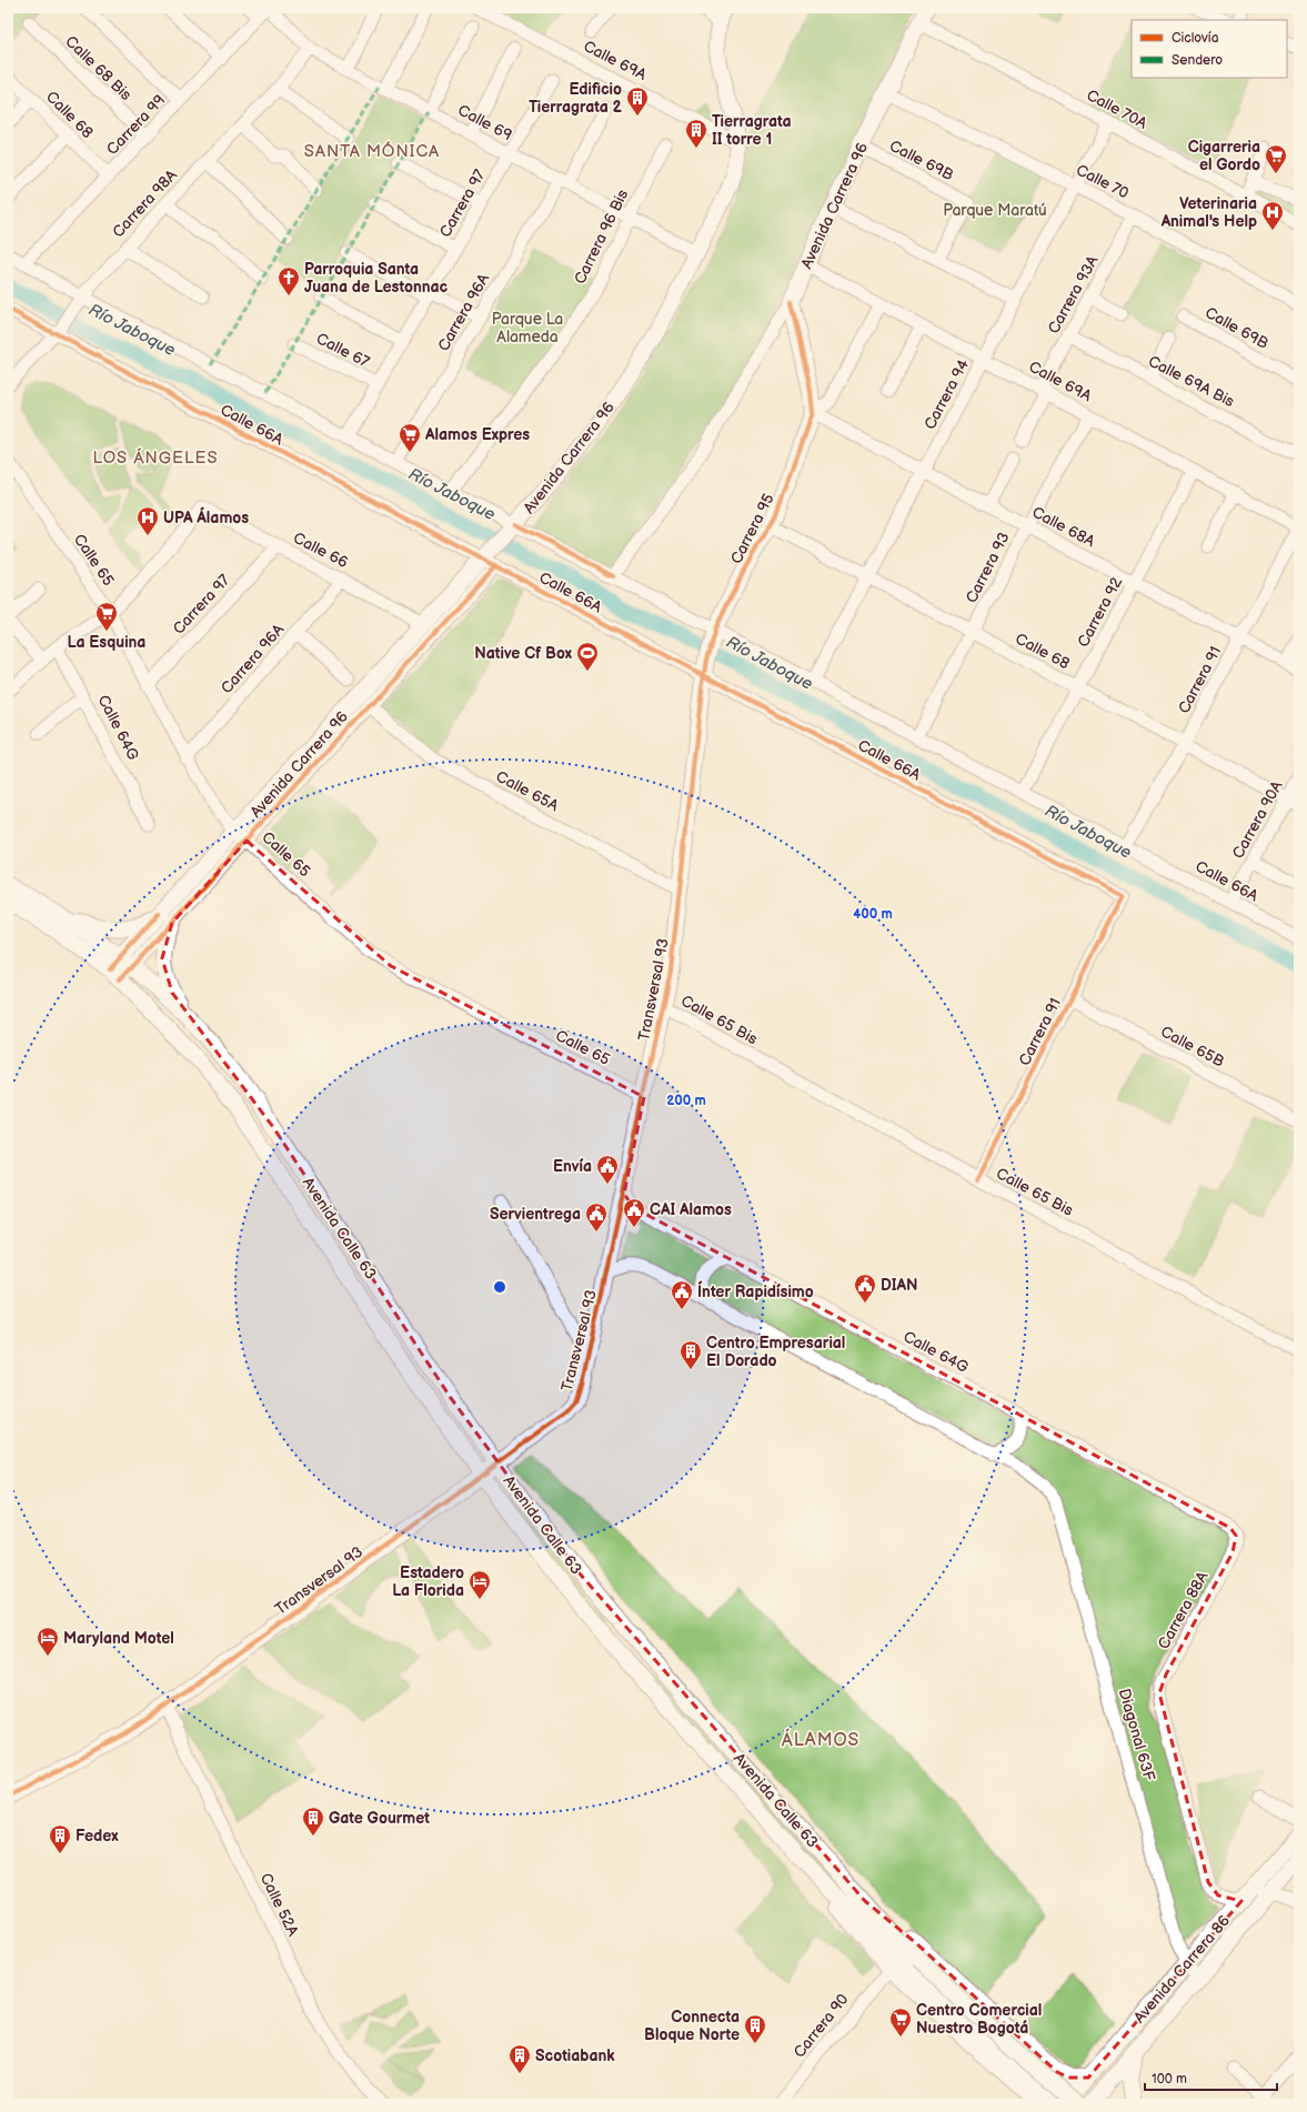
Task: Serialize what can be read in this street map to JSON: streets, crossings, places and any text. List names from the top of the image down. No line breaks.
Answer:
{"streets":{"main road":["Avenida Carrera 96","Carrera 95","Transversal 93","Avenida Calle 63","Avenida Carrera 86"],"street":["Calle 69A","Calle 68 Bis","Calle 70A","Calle 68","Calle 69","Carrera 99","Calle 69B","Calle 70","Carrera 98A","Carrera 97","Carrera 96 Bis","Carrera 93A","Carrera 96A","Calle 67","Calle 69A Bis","Carrera 94","Calle 66A","Calle 68A","Calle 66","Calle 65","Carrera 93","Carrera 92","Carrera 91","Calle 64G","Calle 65A","Carrera 90A","Calle 65 Bis","Calle 65B","Carrera 88A","Diagonal 63F","Calle 52A","Carrera 90"]},"crossings":[["Calle 69A","Avenida Carrera 96"],["Calle 69A","Carrera 93A"],["Calle 69A","Carrera 94"],["Calle 69A","Carrera 93"],["Calle 69A","Carrera 92"],["Calle 69A","Carrera 91"],["Calle 68 Bis","Carrera 99"],["Calle 70A","Avenida Carrera 96"],["Calle 70A","Carrera 94"],["Calle 68","Carrera 99"],["Calle 68","Carrera 94"],["Calle 68","Carrera 95"],["Calle 68","Carrera 93"],["Calle 68","Carrera 92"],["Calle 68","Carrera 91"],["Calle 68","Carrera 90A"],["Calle 69","Carrera 99"],["Calle 69","Carrera 98A"],["Calle 69","Carrera 97"],["Calle 69","Avenida Carrera 96"],["Calle 69","Carrera 96 Bis"],["Calle 69","Carrera 96A"],["Carrera 99","Calle 66A"],["Calle 69B","Avenida Carrera 96"],["Calle 70","Avenida Carrera 96"],["Calle 70","Carrera 93A"],["Calle 70","Carrera 94"],["Carrera 98A","Calle 66A"],["Carrera 97","Calle 67"],["Carrera 97","Calle 66A"],["Carrera 97","Calle 66"],["Carrera 97","Calle 65"],["Avenida Carrera 96","Calle 66A"],["Avenida Carrera 96","Calle 66"],["Avenida Carrera 96","Calle 65"],["Avenida Carrera 96","Calle 65A"],["Avenida Carrera 96","Avenida Calle 63"],["Carrera 96 Bis","Calle 66A"],["Carrera 93A","Calle 69A Bis"],["Carrera 96A","Calle 66A"],["Carrera 96A","Calle 66"],["Carrera 96A","Calle 65"],["Carrera 94","Calle 66A"],["Carrera 94","Calle 68A"],["Calle 66A","Carrera 95"],["Calle 66A","Carrera 93"],["Calle 66A","Carrera 92"],["Calle 66A","Carrera 91"],["Calle 66A","Carrera 90A"],["Calle 66A","Transversal 93"],["Calle 68A","Carrera 95"],["Calle 68A","Carrera 93"],["Calle 68A","Carrera 92"],["Calle 68A","Carrera 91"],["Carrera 95","Transversal 93"],["Calle 66","Calle 65"],["Calle 65","Transversal 93"],["Carrera 91","Calle 65 Bis"],["Carrera 91","Calle 65B"],["Calle 64G","Transversal 93"],["Calle 64G","Carrera 88A"],["Calle 65A","Transversal 93"],["Transversal 93","Calle 65 Bis"],["Transversal 93","Avenida Calle 63"],["Transversal 93","Calle 52A"],["Carrera 88A","Diagonal 63F"],["Diagonal 63F","Avenida Carrera 86"]],"districts":["SANTA MÓNICA","LOS ÁNGELES","ÁLAMOS"],"water":["Río Jaboque"],"parks":["Parque Maratú","Parque La Alameda"],"places":{"building":["Edificio Tierragrata 2","Tierragrata II torre 1","Centro Empresarial El Dorado","Gate Gourmet","Fedex","Connecta Bloque Norte","Scotiabank"],"supermarket":["Cigarreria el Gordo","Alamos Expres","La Esquina","Centro Comercial Nuestro Bogotá"],"hospital":["Veterinaria Animal's Help","UPA Álamos"],"church":["Parroquia Santa Juana de Lestonnac"],"sports":["Native Cf Box"],"public building":["Envía","CAI Alamos","Servientrega","DIAN","Ínter Rapidísimo"],"hotel":["Estadero La Florida","Maryland Motel"]},"legend":["Ciclovía","Sendero"],"scale_bar":"100 m","rings":["400 m","200 m"]}
